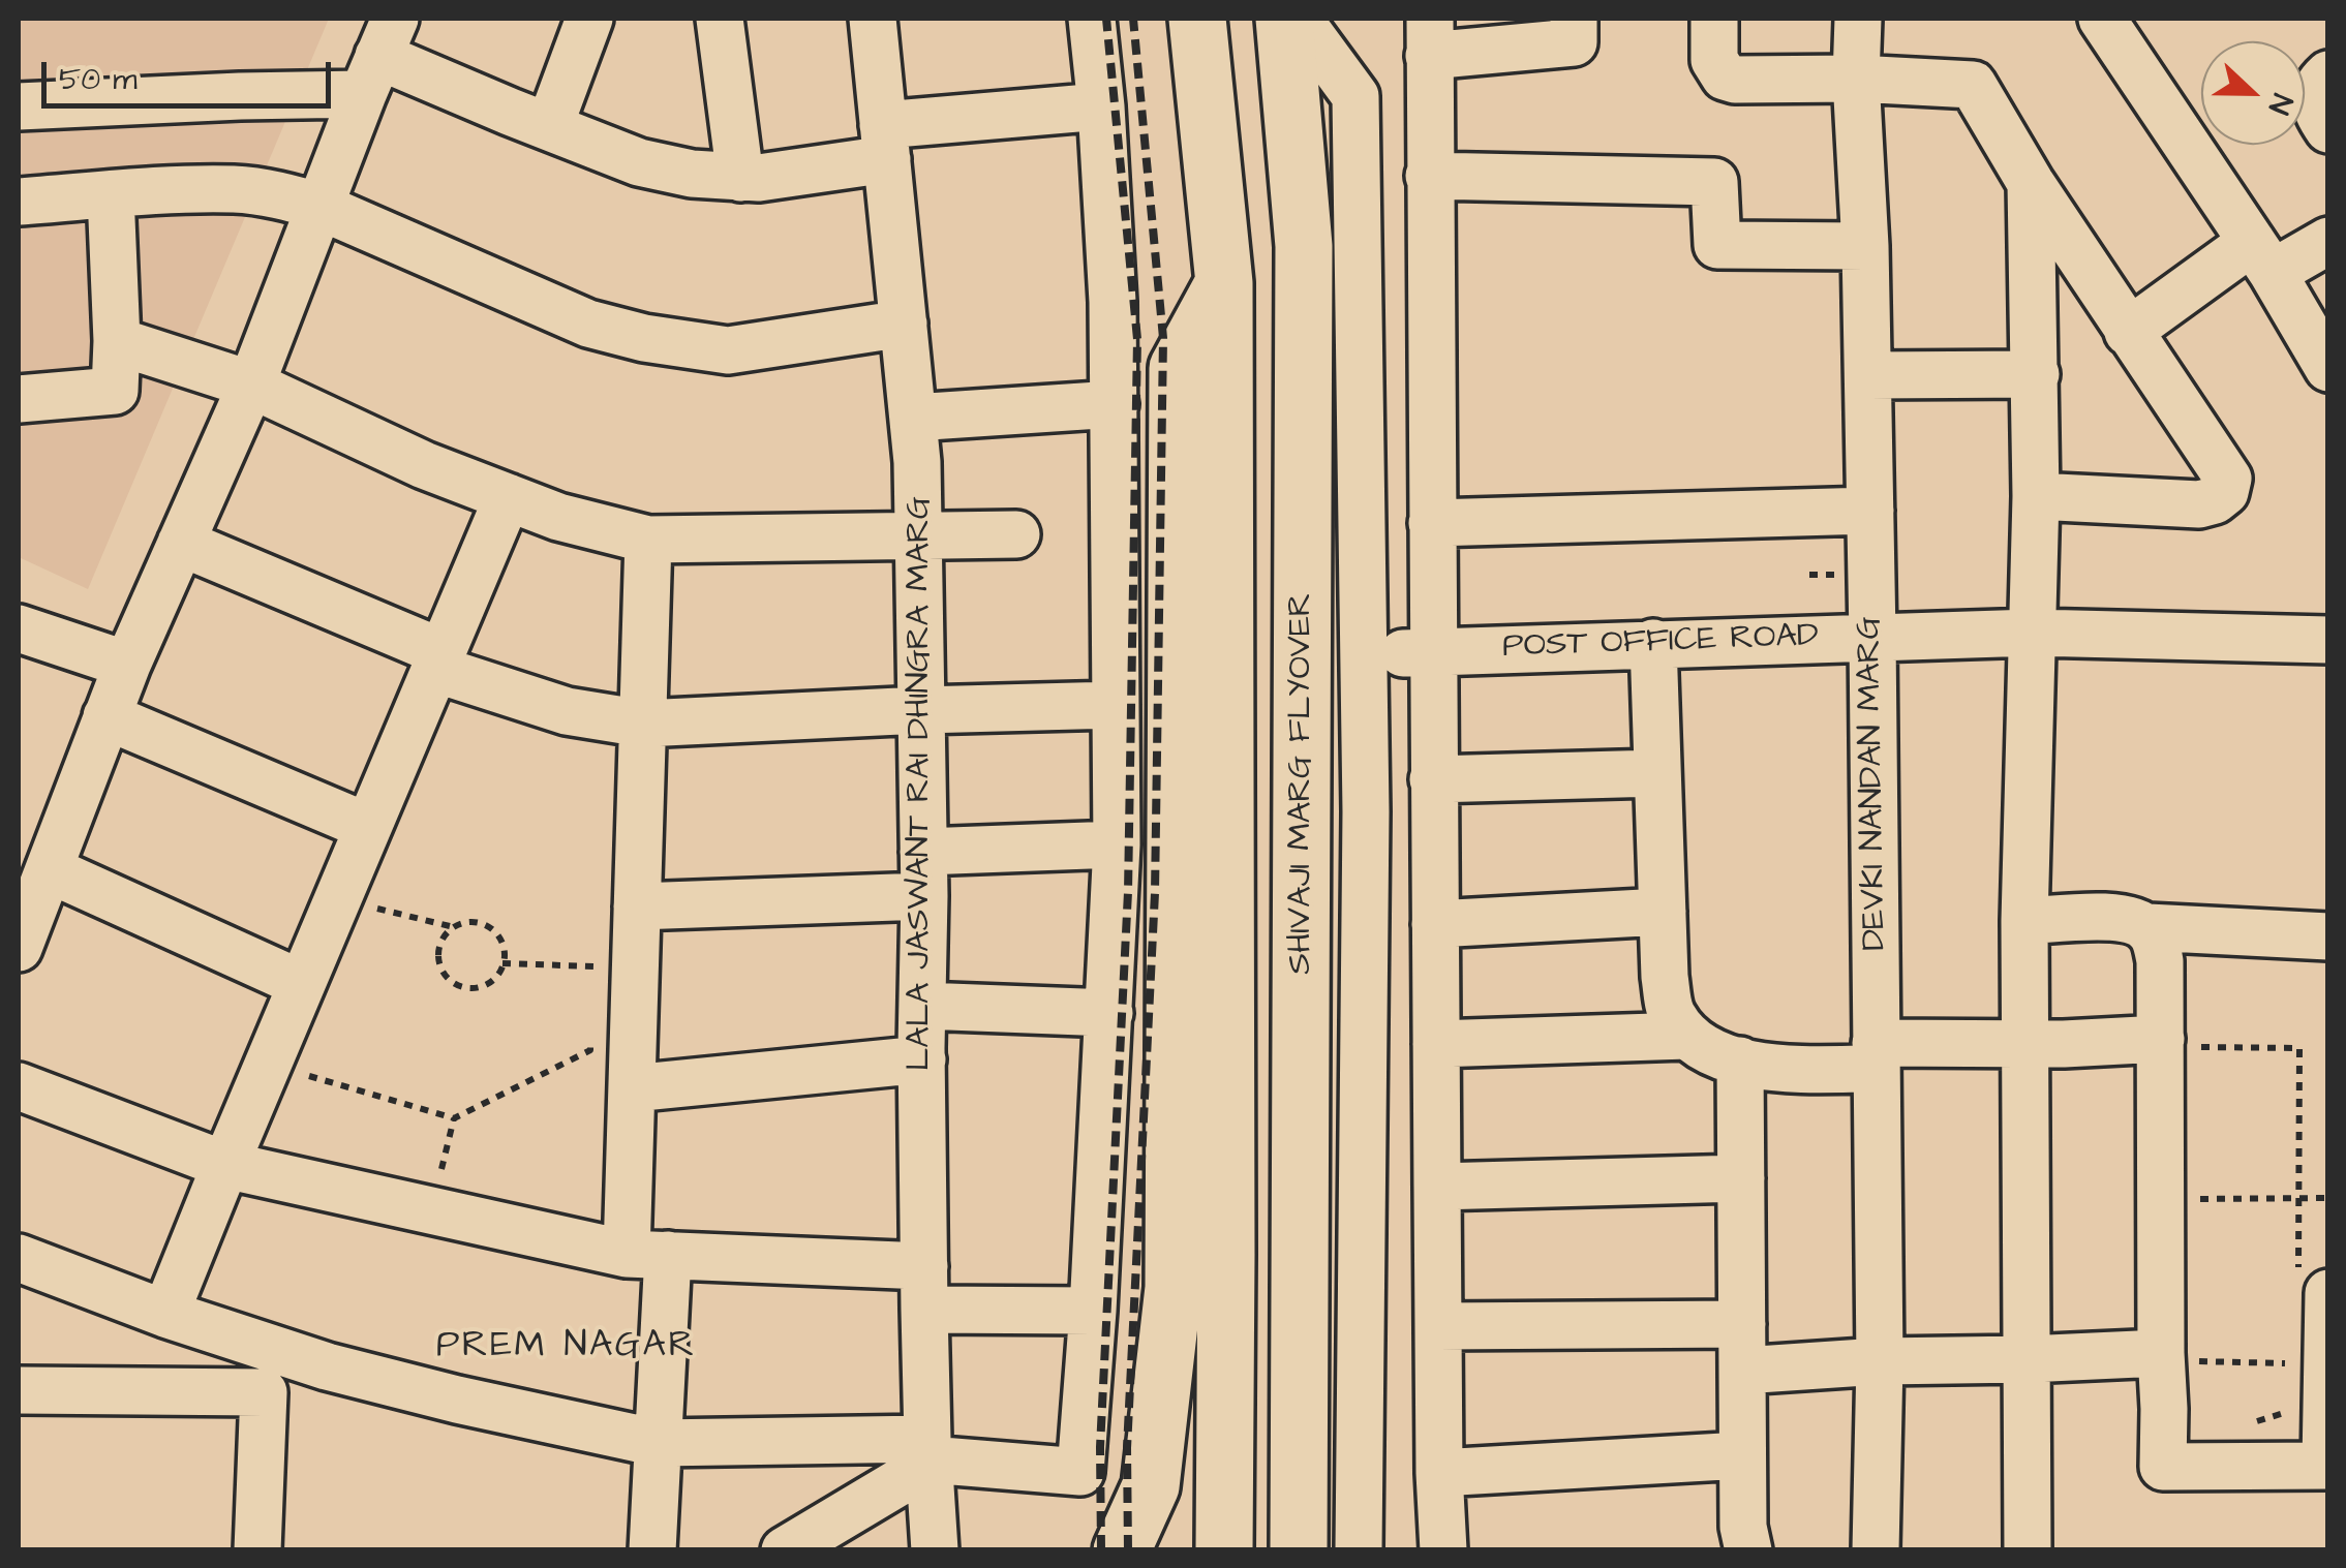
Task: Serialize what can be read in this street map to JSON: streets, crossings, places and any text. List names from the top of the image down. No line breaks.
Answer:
{"streets":{"main road":["SHIVAJI MARG FLYOVER"],"street":["POST OFFICE ROAD","LALA JASWANT RAI DHINGRA MARG","DEVKI NANDAN MARG"]},"crossings":[["POST OFFICE ROAD","DEVKI NANDAN MARG"]],"districts":["PREM NAGAR"],"scale_bar":"50 m","north":"right"}
